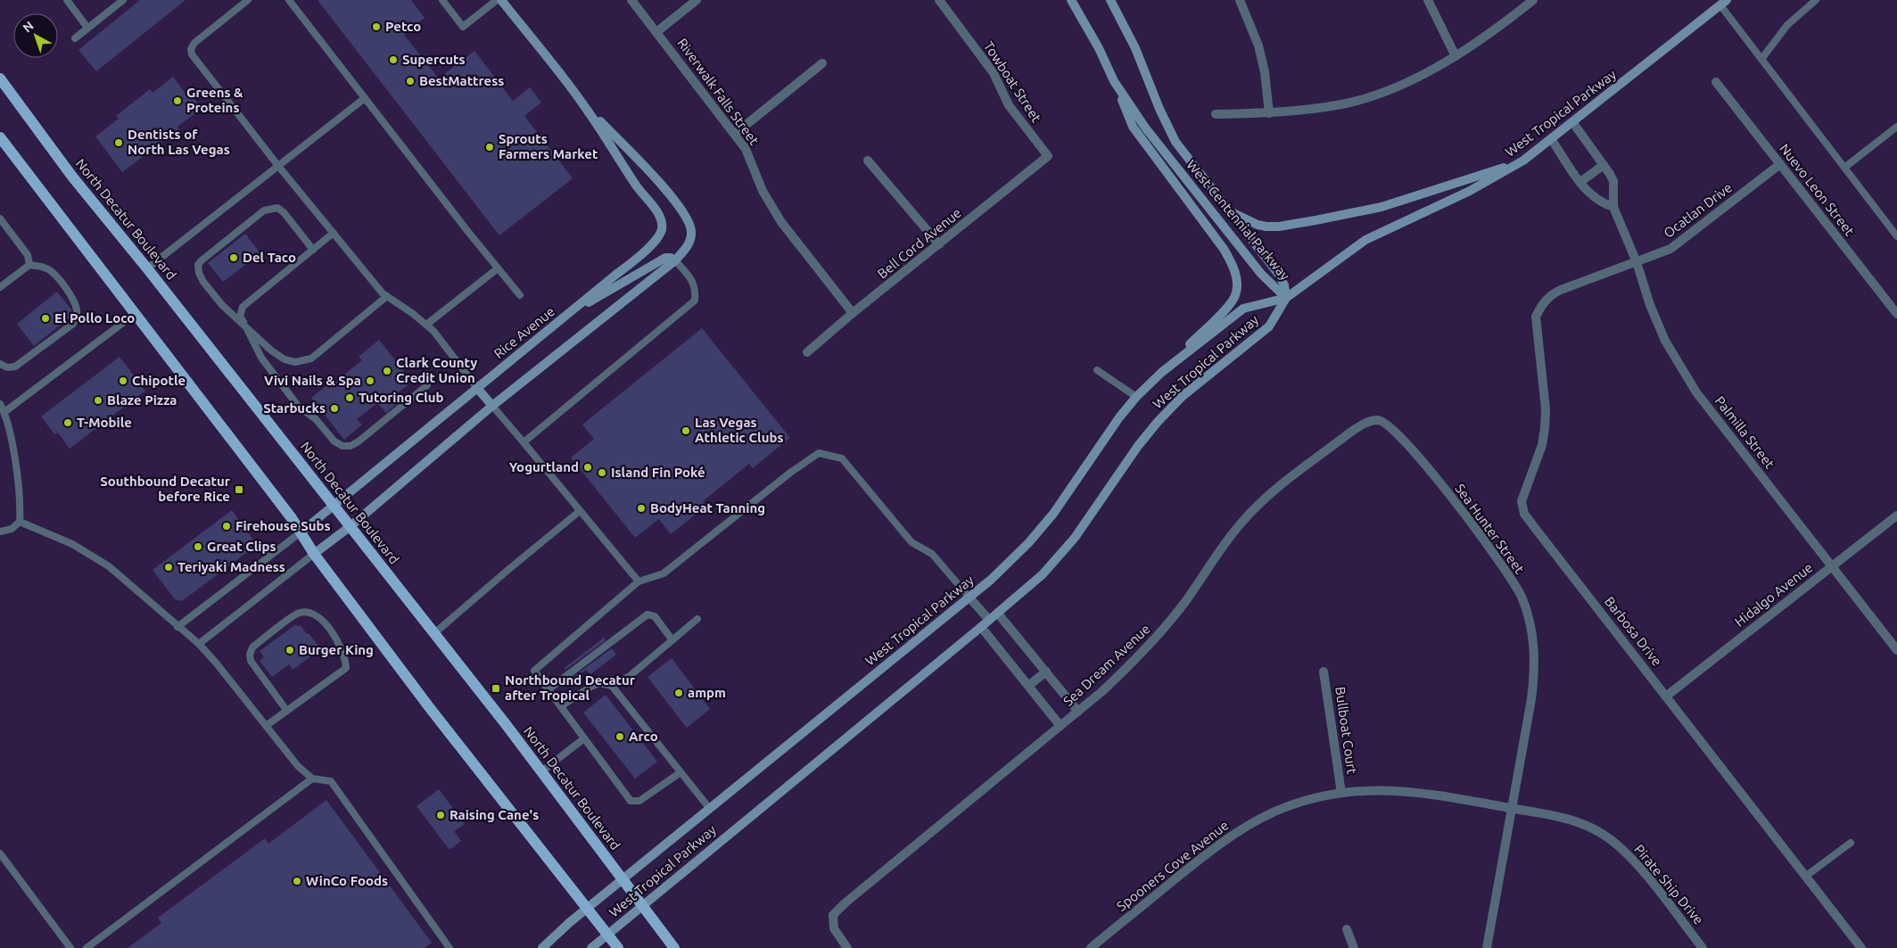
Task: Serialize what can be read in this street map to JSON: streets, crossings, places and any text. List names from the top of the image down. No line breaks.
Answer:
{"streets":{"main road":["West Tropical Parkway","North Decatur Boulevard","West Centennial Parkway","Rice Avenue"],"street":["Towboat Street","Riverwalk Falls Street","Nuevo Leon Street","Ocatlan Drive","Bell Cord Avenue","Palmilla Street","Sea Hunter Street","Hidalgo Avenue","Barbosa Drive","Sea Dream Avenue","Bullboat Court","Spooners Cove Avenue","Pirate Ship Drive"]},"crossings":[["Towboat Street","Bell Cord Avenue"],["Riverwalk Falls Street","Bell Cord Avenue"],["West Tropical Parkway","North Decatur Boulevard"],["West Tropical Parkway","West Centennial Parkway"],["West Tropical Parkway","Palmilla Street"],["Nuevo Leon Street","Ocatlan Drive"],["Ocatlan Drive","Palmilla Street"],["Ocatlan Drive","Barbosa Drive"],["North Decatur Boulevard","Rice Avenue"],["Palmilla Street","Hidalgo Avenue"],["Sea Hunter Street","Sea Dream Avenue"],["Sea Hunter Street","Spooners Cove Avenue"],["Sea Hunter Street","Pirate Ship Drive"],["Hidalgo Avenue","Barbosa Drive"],["Bullboat Court","Spooners Cove Avenue"],["Spooners Cove Avenue","Pirate Ship Drive"]],"places":{"other":["Petco","Supercuts","BestMattress","Greens & Proteins","Dentists of North Las Vegas","Sprouts Farmers Market","Del Taco","El Pollo Loco","Clark County Credit Union","Chipotle","Vivi Nails & Spa","Tutoring Club","Blaze Pizza","Starbucks","T-Mobile","Las Vegas Athletic Clubs","Yogurtland","Island Fin Poké","BodyHeat Tanning","Firehouse Subs","Great Clips","Teriyaki Madness","Burger King","ampm","Arco","Raising Cane's","WinCo Foods"],"transit":["Southbound Decatur before Rice","Northbound Decatur after Tropical"]},"north":"top left"}
